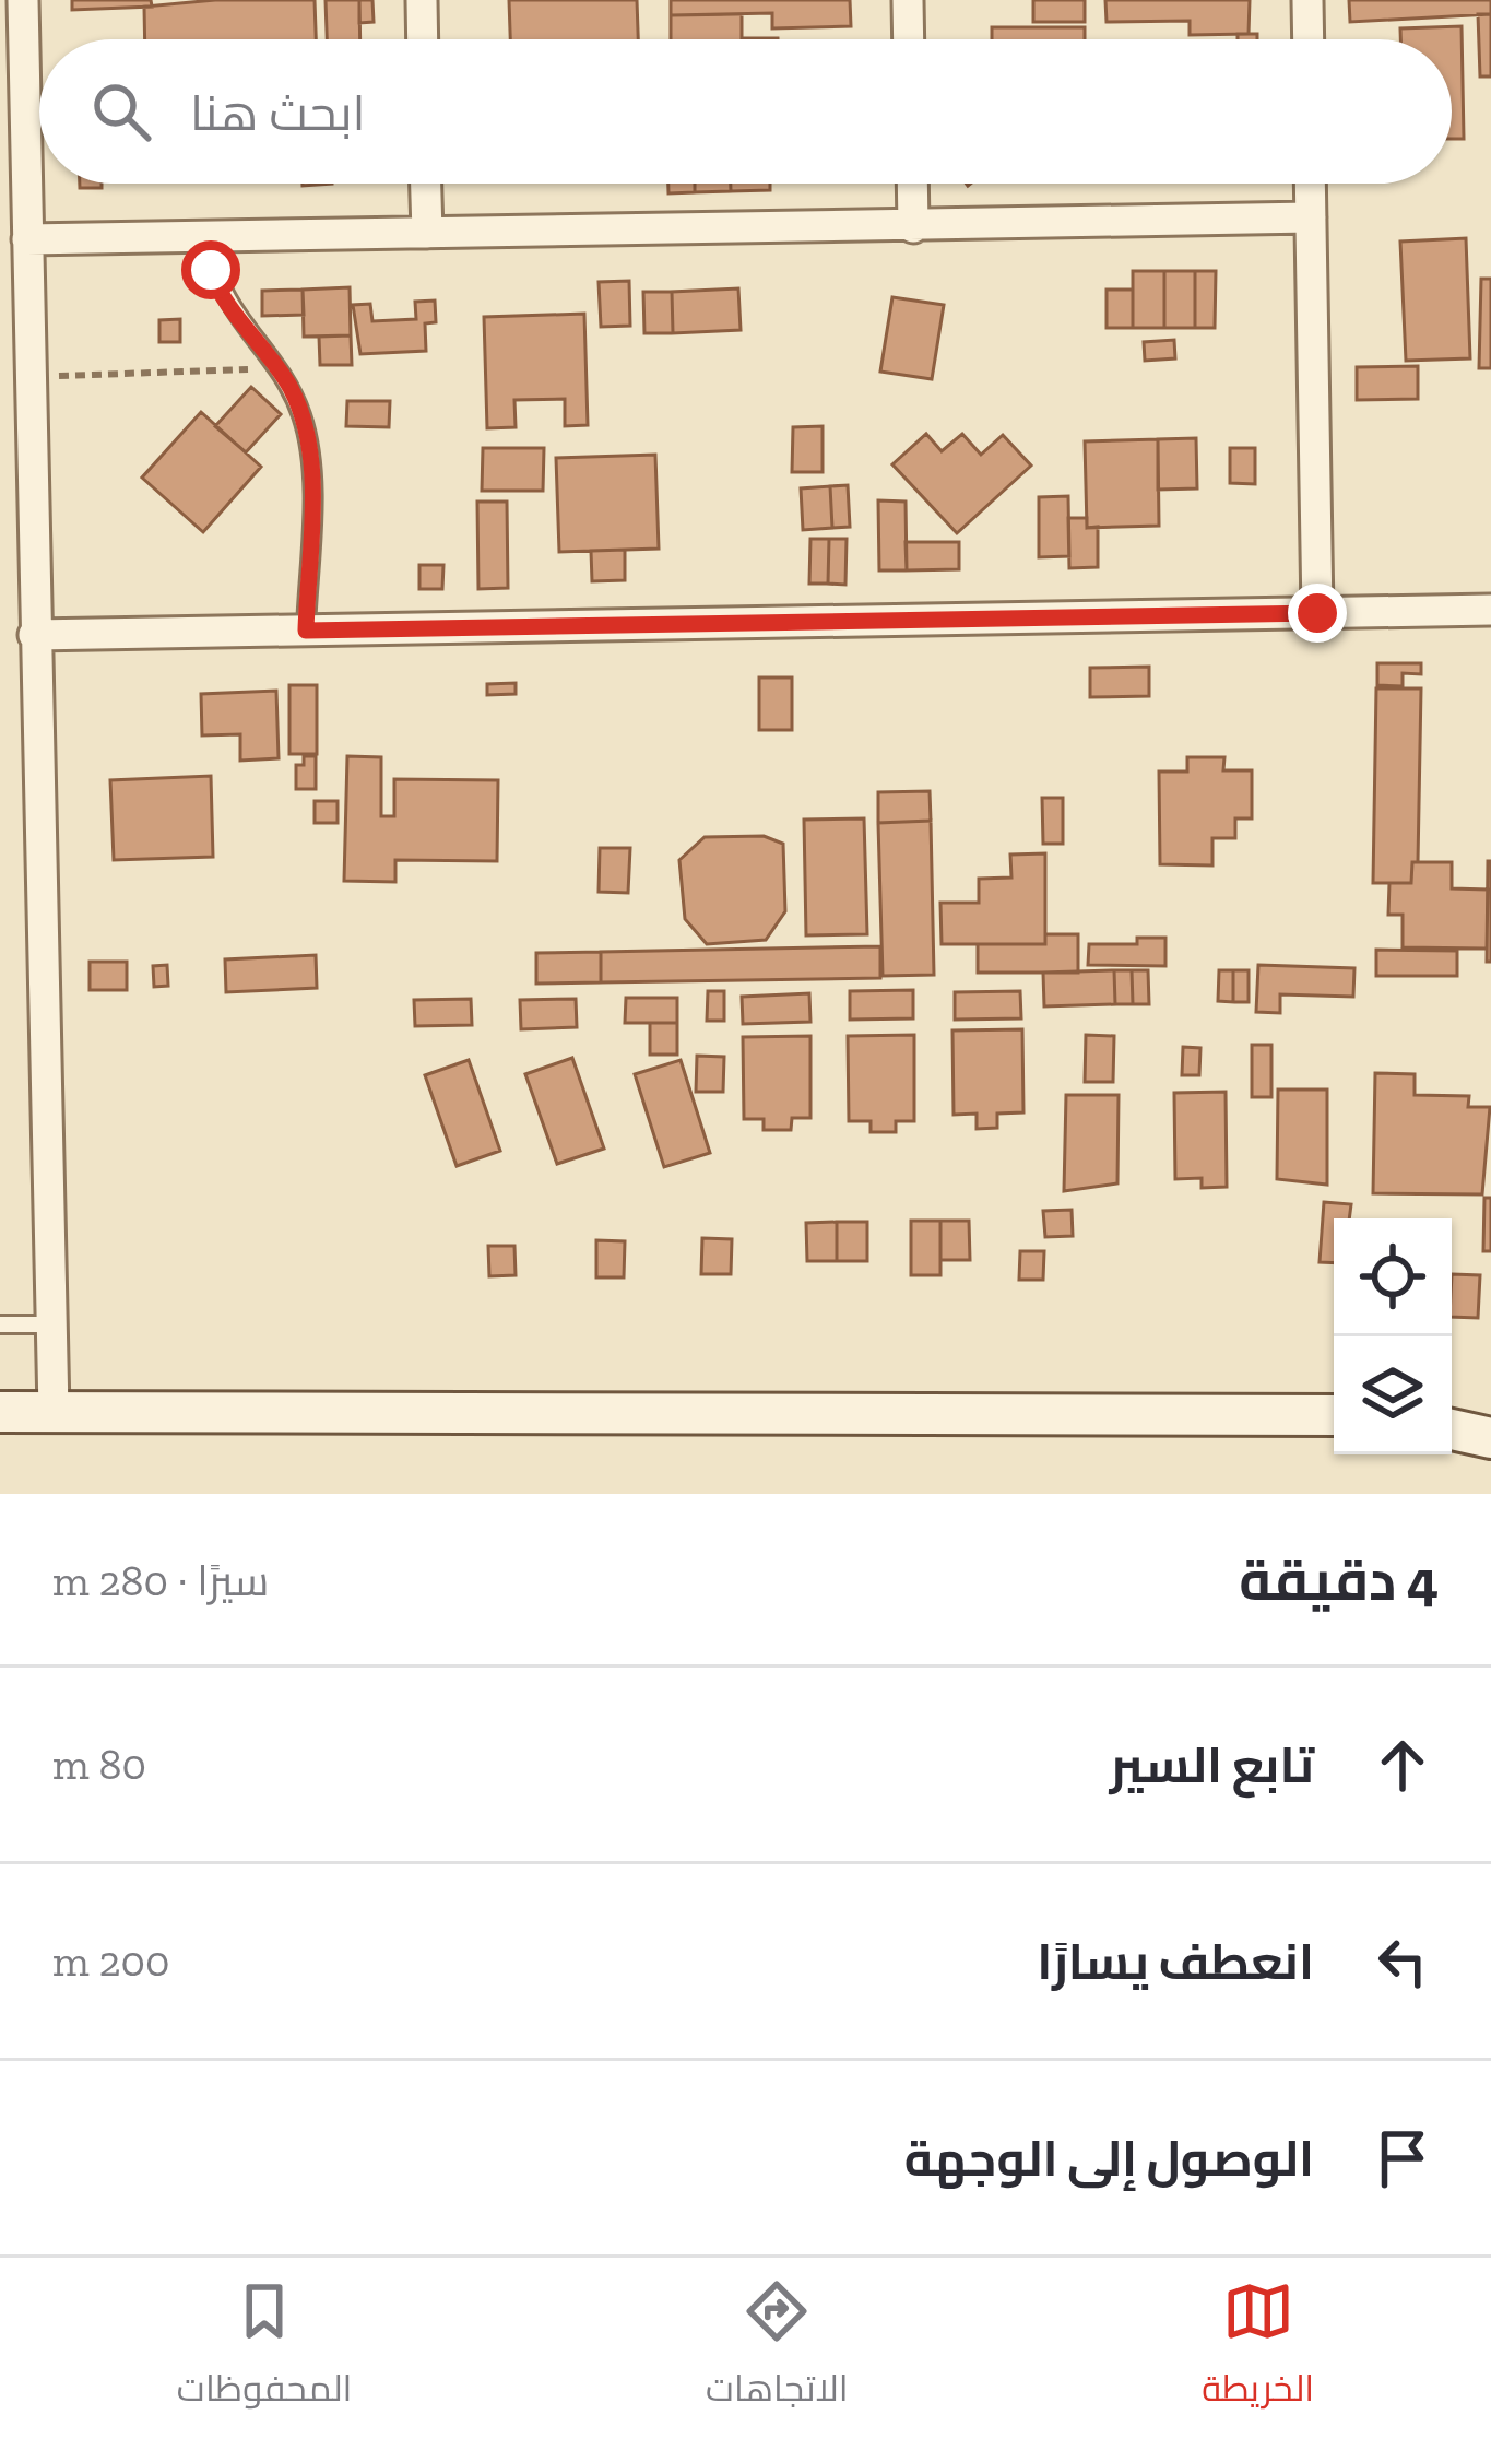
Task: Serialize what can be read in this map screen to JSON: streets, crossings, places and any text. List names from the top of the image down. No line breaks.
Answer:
{"page":{"search":"ابحث هنا","heading":["4 دقيقة","سيرًا · 280 m"],"list":[["تابع السير","80 m"],["انعطف يسارًا","200 m"],"الوصول إلى الوجهة"],"nav":["الخريطة","الاتجاهات","المحفوظات"]}}
